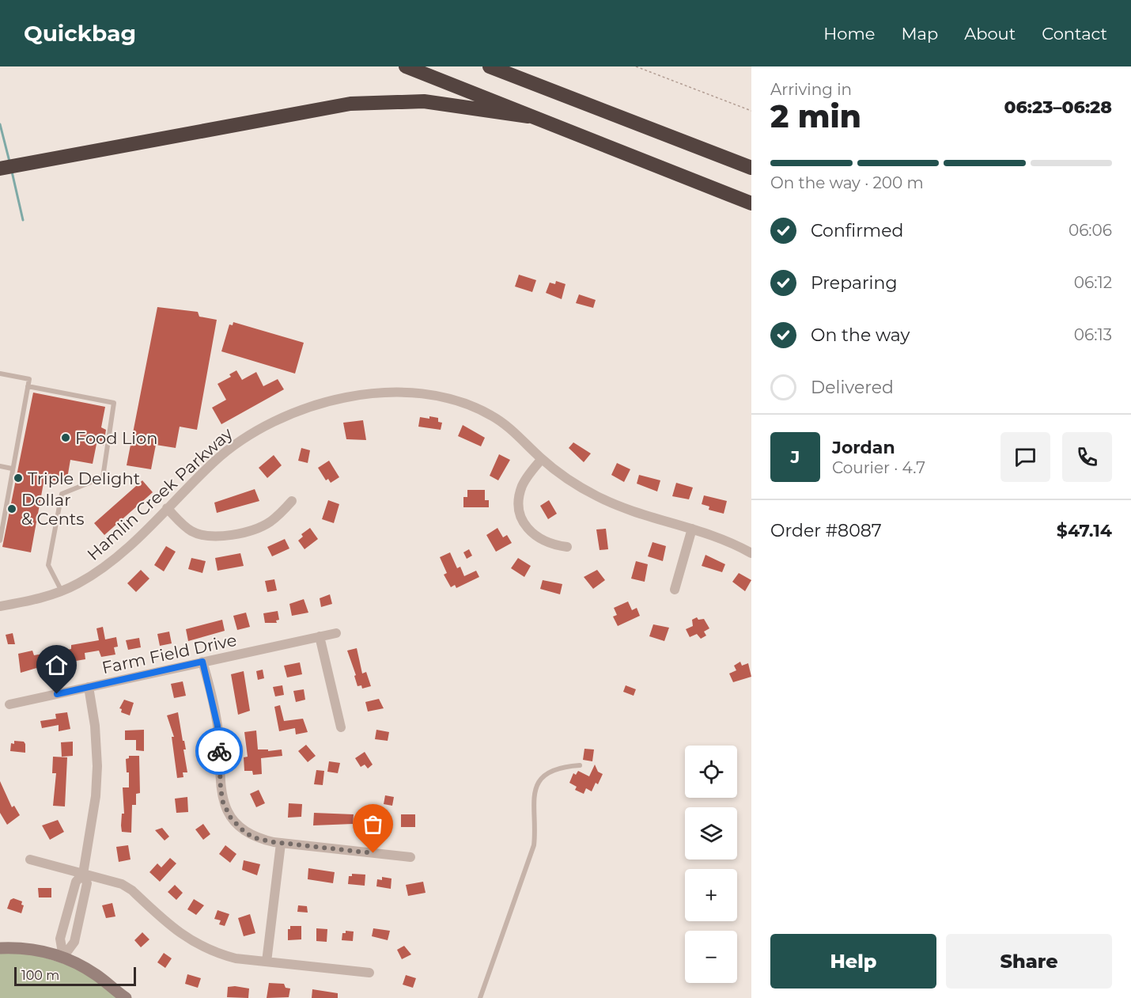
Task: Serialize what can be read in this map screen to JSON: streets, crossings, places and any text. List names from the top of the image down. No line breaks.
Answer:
{"streets":{"street":["Hamlin Creek Parkway","Farm Field Drive"]},"places":["Food Lion","Triple Delight","Dollar & Cents"],"scale_bar":"100 m","page":{"header":"Quickbag","nav":["Home","Map","About","Contact"],"heading":["2 min","Arriving in","06:23–06:28"],"panel":["Jordan","Courier · 4.7","Order #8087","$47.14"],"bar":"On the way · 200 m","list":[["Confirmed","06:06"],["Preparing","06:12"],["On the way","06:13"],"Delivered"],"round":"J","map_buttons":["+","−"],"buttons":["Help","Share"],"scale":"100 m"}}
